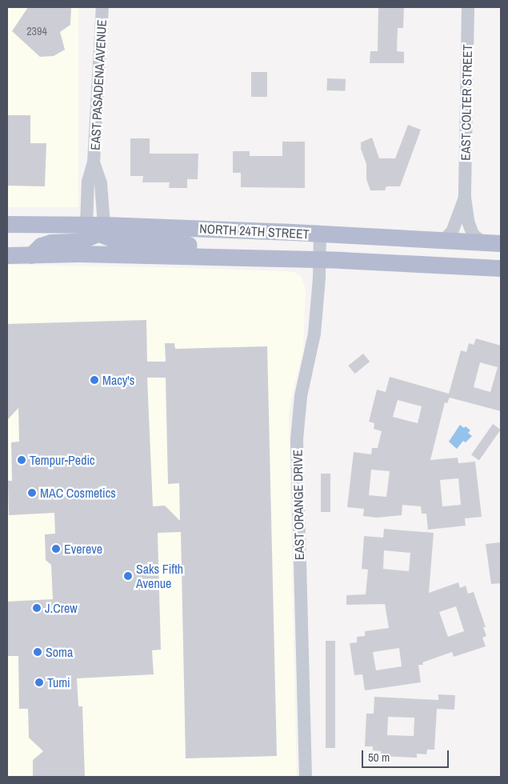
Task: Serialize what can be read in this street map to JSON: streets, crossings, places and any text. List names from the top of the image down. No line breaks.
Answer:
{"streets":{"main road":["NORTH 24TH STREET"],"street":["EAST PASADENA AVENUE","EAST COLTER STREET","EAST ORANGE DRIVE"]},"crossings":[["EAST PASADENA AVENUE","NORTH 24TH STREET"],["EAST COLTER STREET","NORTH 24TH STREET"],["NORTH 24TH STREET","EAST ORANGE DRIVE"]],"places":["Macy's","Tempur-Pedic","MAC Cosmetics","Evereve","Saks Fifth Avenue","J.Crew","Soma","Tumi"],"house_numbers":["2394"],"scale_bar":"50 m"}
